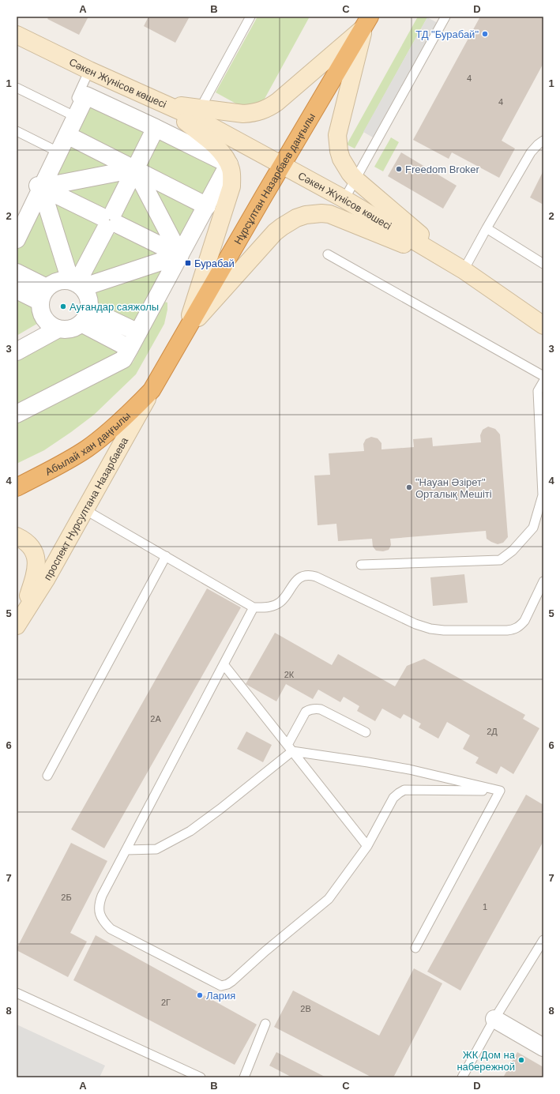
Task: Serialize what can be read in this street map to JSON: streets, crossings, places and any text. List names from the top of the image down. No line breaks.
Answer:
{"streets":{"highway":["Нұрсұлтан Назарбаев даңғылы","Абылай хан даңғылы"],"street":["Сәкен Жүнісов көшесі","проспект Нурсултана Назарбаева"]},"crossings":[["Сәкен Жүнісов көшесі","Нұрсұлтан Назарбаев даңғылы"],["Нұрсұлтан Назарбаев даңғылы","Абылай хан даңғылы"],["Нұрсұлтан Назарбаев даңғылы","проспект Нурсултана Назарбаева"],["Абылай хан даңғылы","проспект Нурсултана Назарбаева"]],"places":{"other":["ТД \"Бурабай\"","Freedom Broker","Ауғандар саяжолы","\"Науан Әзірет\" Орталық Мешіті","Лария","ЖК Дом на набережной"],"transit":["Бурабай"]},"house_numbers":["4","4","2К","2А","2Д","2Б","1","2Г","2В"],"grid":{"columns":["A","B","C","D"],"rows":["1","2","3","4","5","6","7","8"]}}
